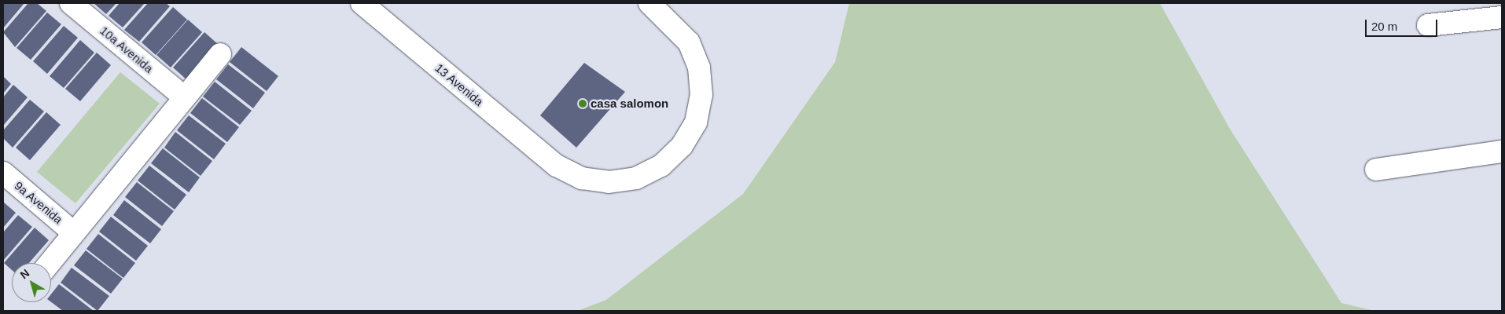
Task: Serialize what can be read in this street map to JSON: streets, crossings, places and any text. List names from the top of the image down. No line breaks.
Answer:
{"streets":{"street":["10a Avenida","13 Avenida","9a Avenida"]},"places":["casa salomon"],"scale_bar":"20 m","north":"top left"}
